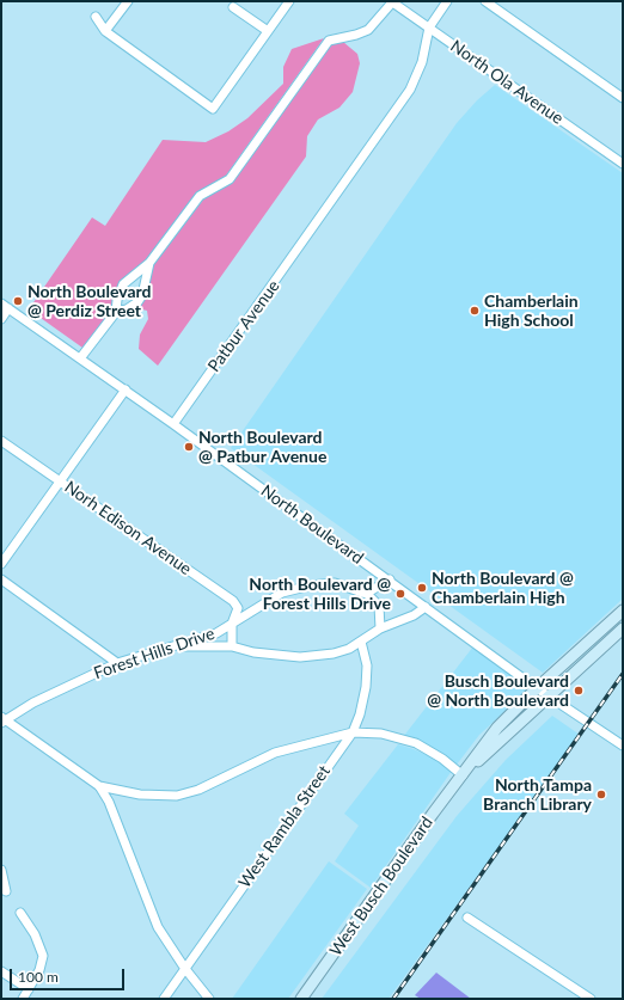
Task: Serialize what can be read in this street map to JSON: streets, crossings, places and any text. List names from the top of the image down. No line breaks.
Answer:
{"streets":{"main road":["West Busch Boulevard"],"street":["North Ola Avenue","Patbur Avenue","North Boulevard","Norh Edison Avenue","Forest Hills Drive","West Rambla Street"]},"crossings":[["North Ola Avenue","Patbur Avenue"],["Patbur Avenue","North Boulevard"],["North Boulevard","Forest Hills Drive"],["North Boulevard","West Busch Boulevard"],["Norh Edison Avenue","Forest Hills Drive"],["Forest Hills Drive","West Rambla Street"]],"places":["North Boulevard @ Perdiz Street","Chamberlain High School","North Boulevard @ Patbur Avenue","North Boulevard @ Chamberlain High","North Boulevard @ Forest Hills Drive","Busch Boulevard @ North Boulevard","North Tampa Branch Library"],"scale_bar":"100 m"}
